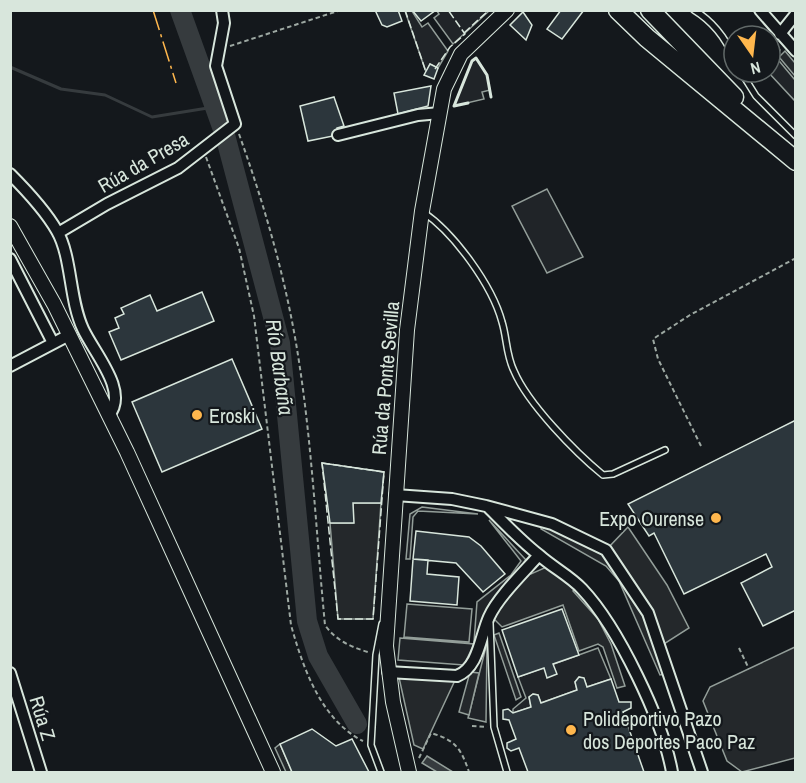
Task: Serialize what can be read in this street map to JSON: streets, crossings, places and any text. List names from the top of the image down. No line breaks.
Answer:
{"streets":{"street":["Rúa da Presa","Rúa da Ponte Sevilla","Rúa Z"]},"water":["Río Barbaña"],"places":["Eroski","Expo Ourense","Polideportivo Pazo dos Deportes Paco Paz"],"north":"bottom"}
